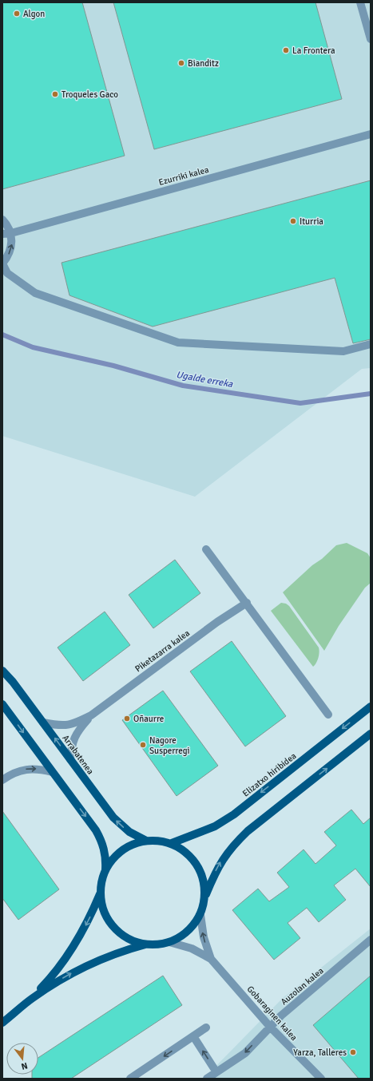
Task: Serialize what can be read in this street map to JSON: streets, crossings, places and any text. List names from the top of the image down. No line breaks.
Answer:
{"streets":{"main road":["Arrabatenea","Elizatxo hiribidea"],"street":["Ezurriki kalea","Piketazarra kalea","Auzolan kalea","Gobaraginen kalea"]},"crossings":[["Piketazarra kalea","Arrabatenea"],["Arrabatenea","Elizatxo hiribidea"],["Arrabatenea","Gobaraginen kalea"],["Elizatxo hiribidea","Gobaraginen kalea"],["Auzolan kalea","Gobaraginen kalea"]],"water":["Ugalde erreka"],"places":["Algon","La Frontera","Bianditz","Troqueles Gaco","Iturria","Oñaurre","Nagore Susperregi","Yarza, Talleres"],"north":"bottom"}
